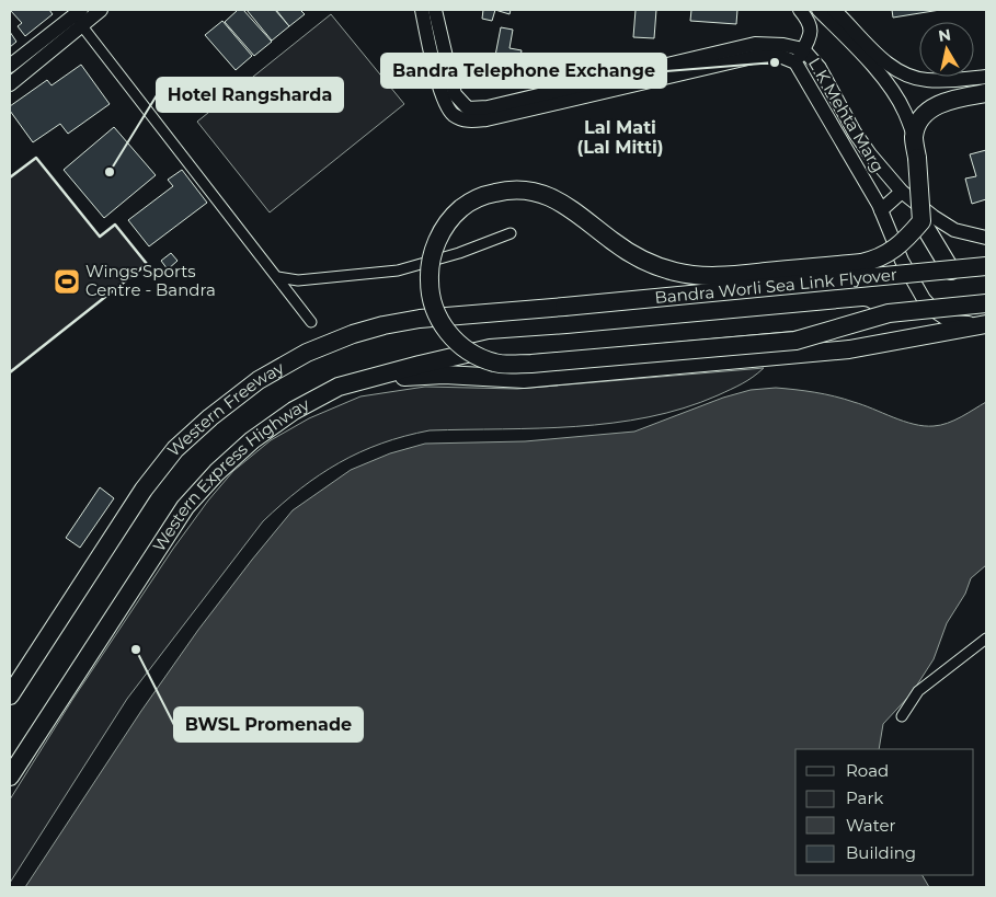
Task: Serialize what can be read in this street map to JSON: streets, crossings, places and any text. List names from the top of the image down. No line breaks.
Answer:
{"streets":{"highway":["Bandra Worli Sea Link Flyover","Western Freeway","Western Express Highway"],"main road":["L K Mehta Marg"]},"crossings":[["Bandra Worli Sea Link Flyover","Western Freeway"]],"districts":["Lal Mati (Lal Mitti)"],"places":{"other":["Bandra Telephone Exchange","Hotel Rangsharda","BWSL Promenade"],"sports":["Wings Sports Centre - Bandra"]},"legend":["Road","Park","Water","Building"],"north":"top"}
